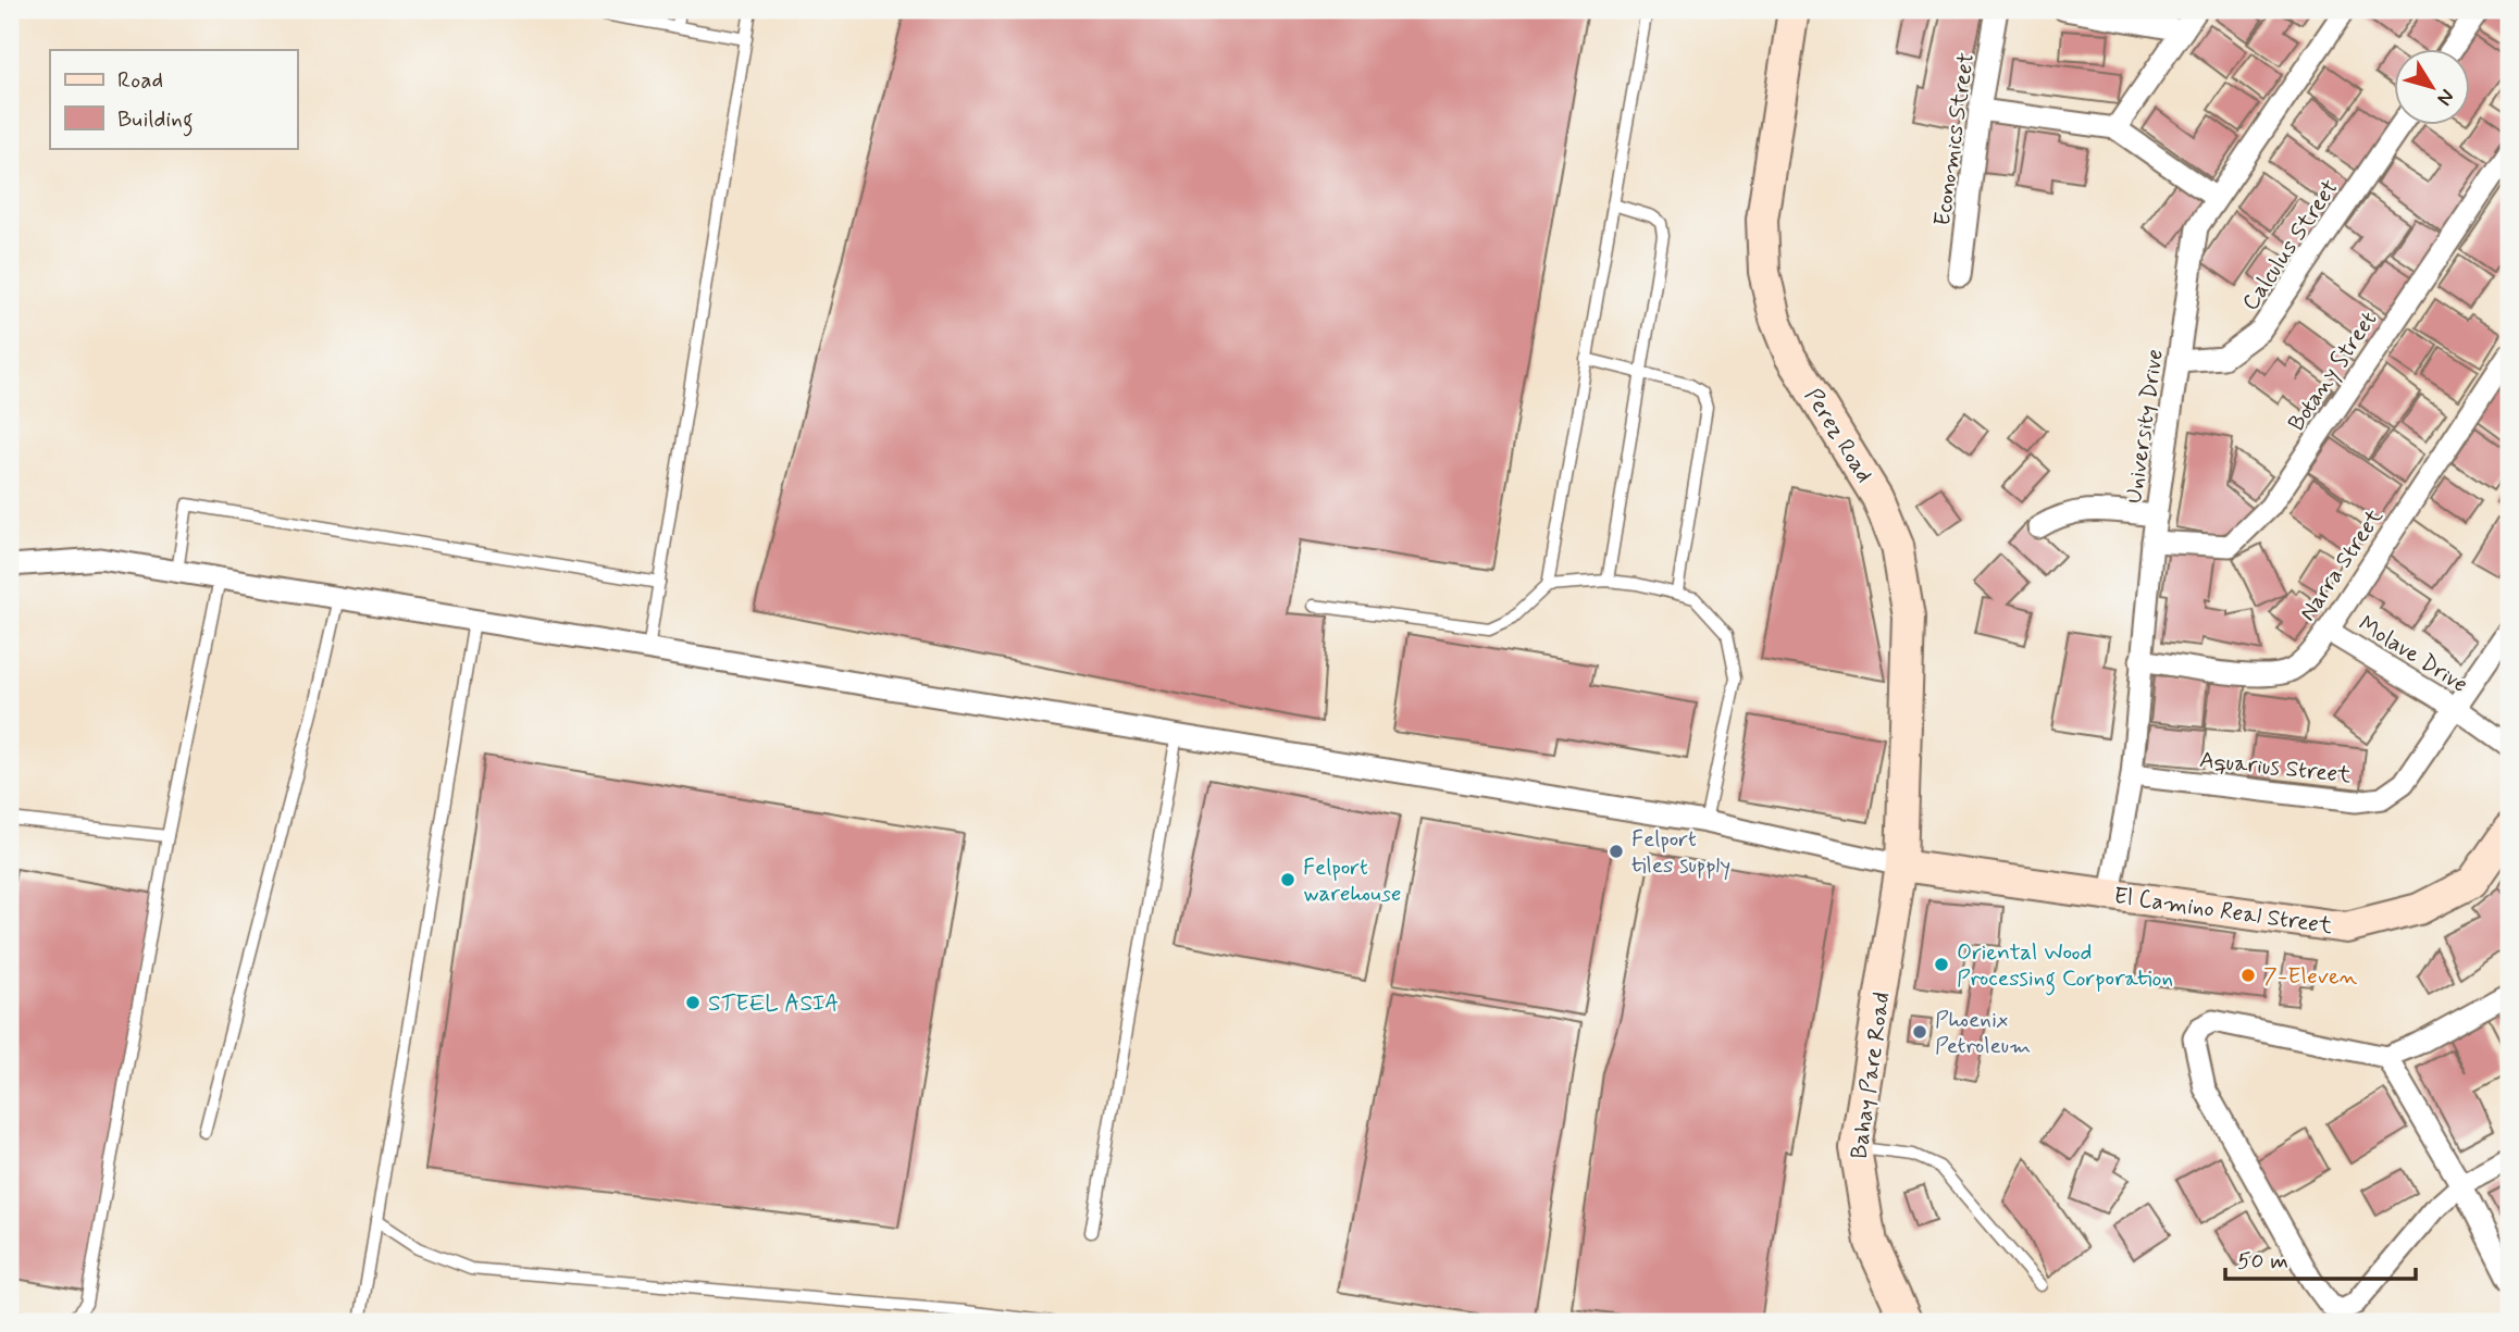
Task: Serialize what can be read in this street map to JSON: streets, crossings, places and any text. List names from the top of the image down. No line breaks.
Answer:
{"streets":{"street":["Economics Street","Calculus Street","Botany Street","University Drive","Perez Road","Narra Street","Molave Drive","Aquarius Street","El Camino Real Street","Bahay Pare Road"]},"crossings":[["Calculus Street","University Drive"],["Botany Street","University Drive"],["University Drive","Narra Street"],["University Drive","Aquarius Street"],["University Drive","El Camino Real Street"],["Perez Road","El Camino Real Street"],["Perez Road","Bahay Pare Road"],["Narra Street","Molave Drive"],["Molave Drive","Aquarius Street"],["El Camino Real Street","Bahay Pare Road"]],"places":["Felport tiles supply","Felport warehouse","Oriental Wood Processing Corporation","7-Eleven","STEEL ASIA","Phoenix Petroleum"],"legend":["Road","Building"],"scale_bar":"50 m","north":"bottom right"}
